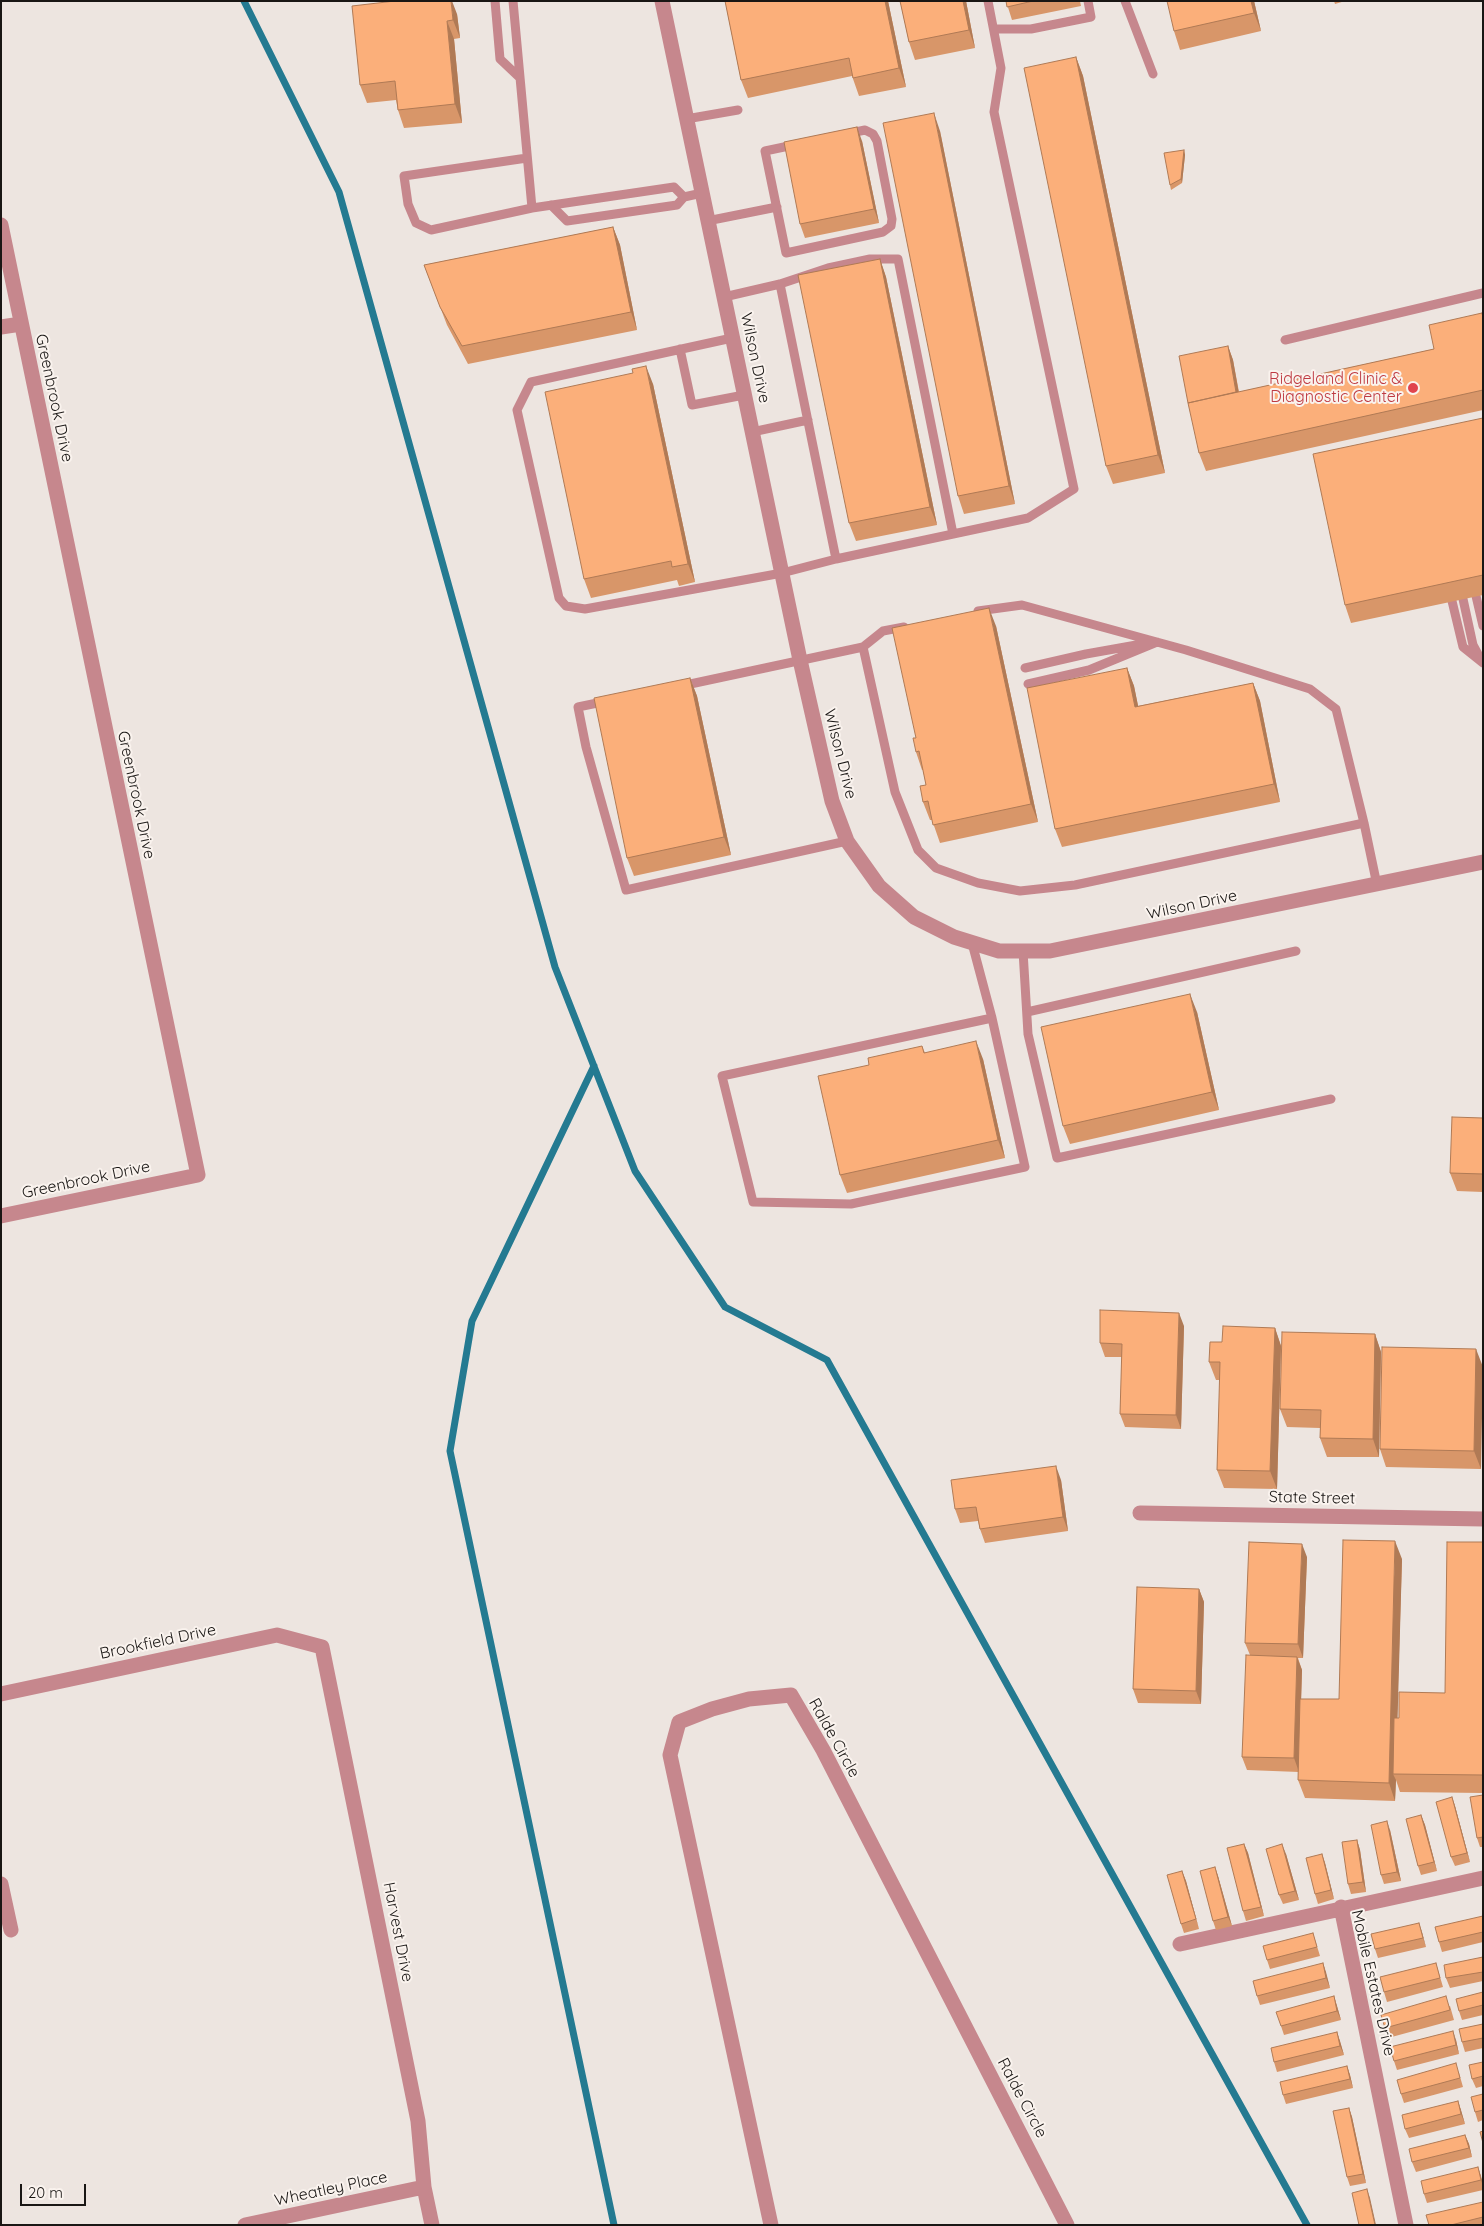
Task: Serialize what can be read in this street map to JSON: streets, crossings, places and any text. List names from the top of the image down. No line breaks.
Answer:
{"streets":{"street":["Wilson Drive","Greenbrook Drive","State Street","Brookfield Drive","Ralde Circle","Harvest Drive","Mobile Estates Drive","Wheatley Place"]},"crossings":[["Brookfield Drive","Harvest Drive"],["Harvest Drive","Wheatley Place"]],"places":["Ridgeland Clinic & Diagnostic Center"],"scale_bar":"20 m"}
